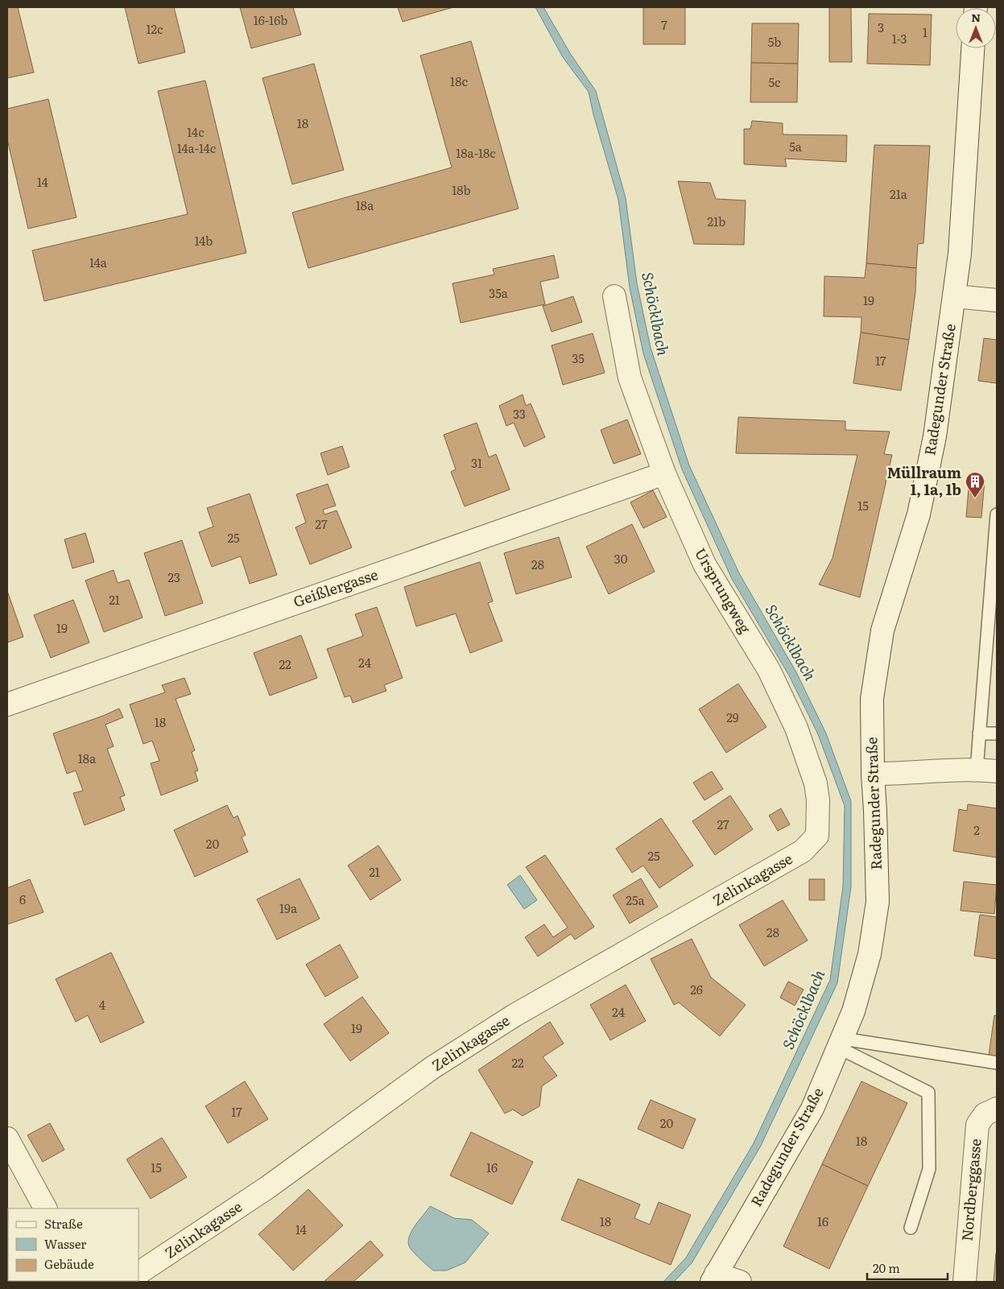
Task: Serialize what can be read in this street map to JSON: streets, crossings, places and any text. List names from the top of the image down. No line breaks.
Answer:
{"streets":{"street":["Radegunder Straße","Geißlergasse","Ursprungweg","Zelinkagasse","Nordberggasse"]},"crossings":[["Geißlergasse","Ursprungweg"],["Ursprungweg","Zelinkagasse"]],"water":["Schöcklbach"],"places":{"building":["Müllraum 1, 1a, 1b"]},"house_numbers":["16-16b","7","3","12c","1","1-3","5b","18c","5c","18","14c","5a","14a-14c","18a-18c","14","18b","21a","18a","21b","14b","14a","35a","19","35","17","33","31","15","27","25","30","28","23","21","19","24","22","29","18","18a","27","2","20","25","21","6","25a","19a","28","26","4","24","19","22","17","20","18","15","16","18","16","14"],"legend":["Straße","Wasser","Gebäude"],"scale_bar":"20 m","north":"top"}
